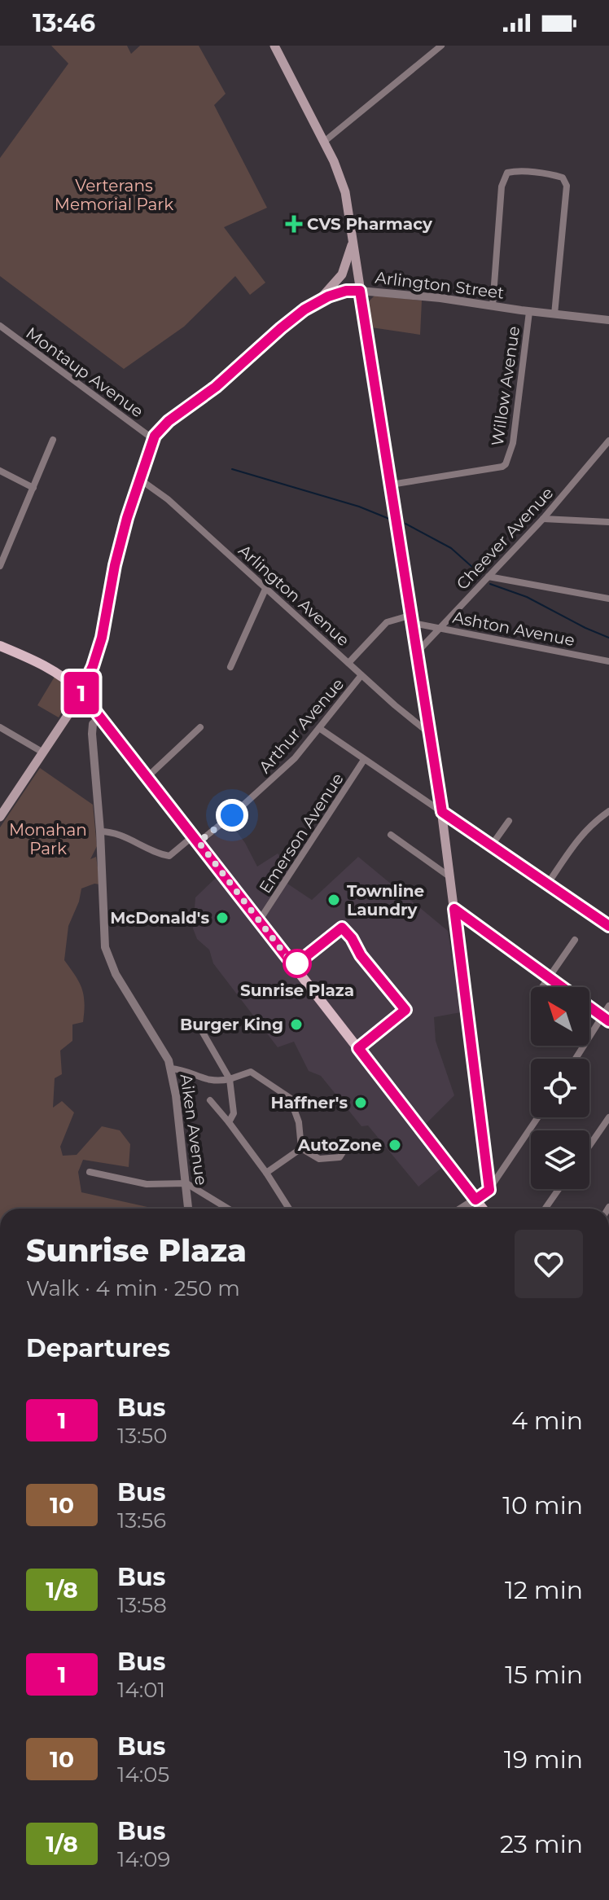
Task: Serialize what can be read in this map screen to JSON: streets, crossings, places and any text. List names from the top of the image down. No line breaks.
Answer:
{"streets":{"main road":["Arlington Street"],"street":["Montaup Avenue","Willow Avenue","Cheever Avenue","Arlington Avenue","Ashton Avenue","Arthur Avenue","Emerson Avenue","Aiken Avenue"]},"crossings":[["Arlington Street","Montaup Avenue"],["Arlington Street","Willow Avenue"],["Arlington Street","Arlington Avenue"],["Cheever Avenue","Ashton Avenue"],["Arlington Avenue","Arthur Avenue"],["Arthur Avenue","Aiken Avenue"]],"parks":["Verterans Memorial Park","Monahan Park"],"places":{"health":["CVS Pharmacy"],"other":["Townline Laundry","McDonald's","Sunrise Plaza","Burger King","Haffner's","AutoZone"]},"lines":["bus line 1"],"north":"top left","page":{"status":"13:46","on_map":"1","heading":[["Sunrise Plaza","Walk · 4 min · 250 m"],"Departures"],"list":[{"mark":"1","name":"Bus","note":"13:50","value":"4 min"},{"mark":"10","name":"Bus","note":"13:56","value":"10 min"},{"mark":"1/8","name":"Bus","note":"13:58","value":"12 min"},{"mark":"1","name":"Bus","note":"14:01","value":"15 min"},{"mark":"10","name":"Bus","note":"14:05","value":"19 min"},{"mark":"1/8","name":"Bus","note":"14:09","value":"23 min"}]}}
